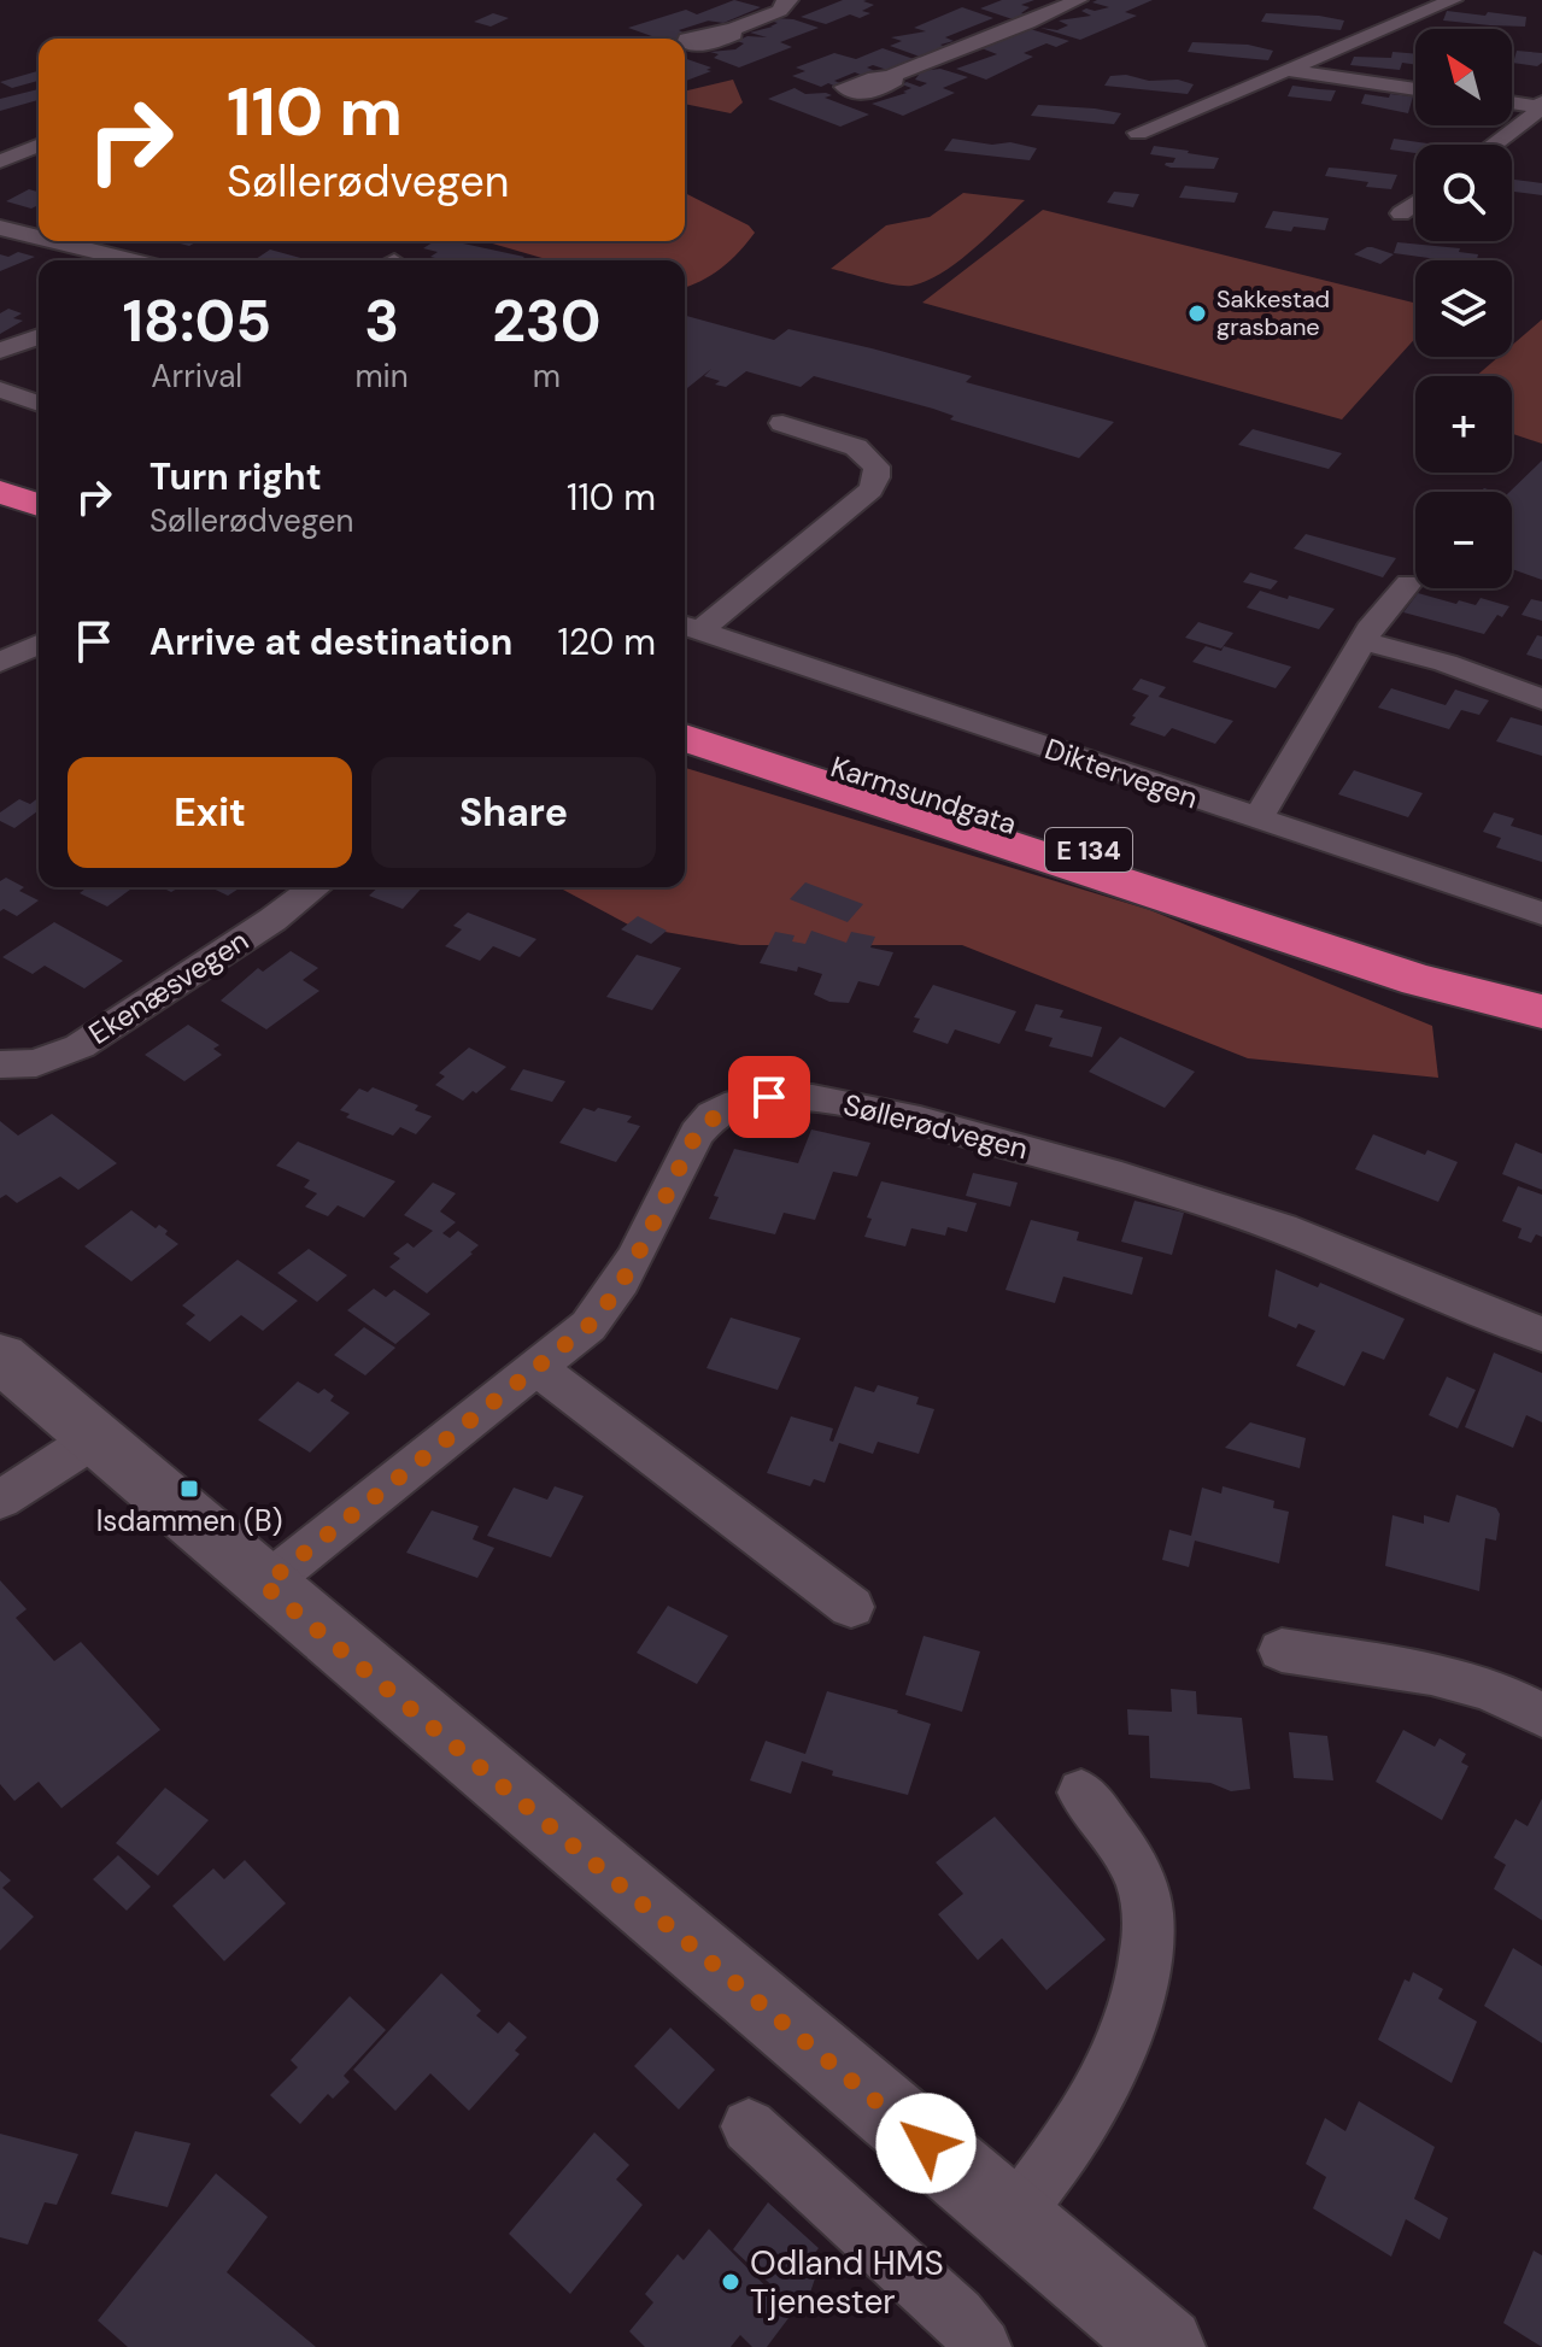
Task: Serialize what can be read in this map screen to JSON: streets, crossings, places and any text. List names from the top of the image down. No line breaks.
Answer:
{"streets":{"highway":["Karmsundgata","E 134"],"street":["Diktervegen","Ekenæsvegen","Søllerødvegen"]},"places":{"other":["Sakkestad grasbane","Odland HMS Tjenester"],"transit":["Isdammen (B)"]},"north":"top left","page":{"map_buttons":["+","−"],"turn":["110 m","Søllerødvegen"],"eta":["18:05","Arrival","3","min","230","m"],"list":[{"name":"Turn right","note":"Søllerødvegen","value":"110 m"},{"name":"Arrive at destination","value":"120 m"}],"buttons":["Exit","Share"]}}
